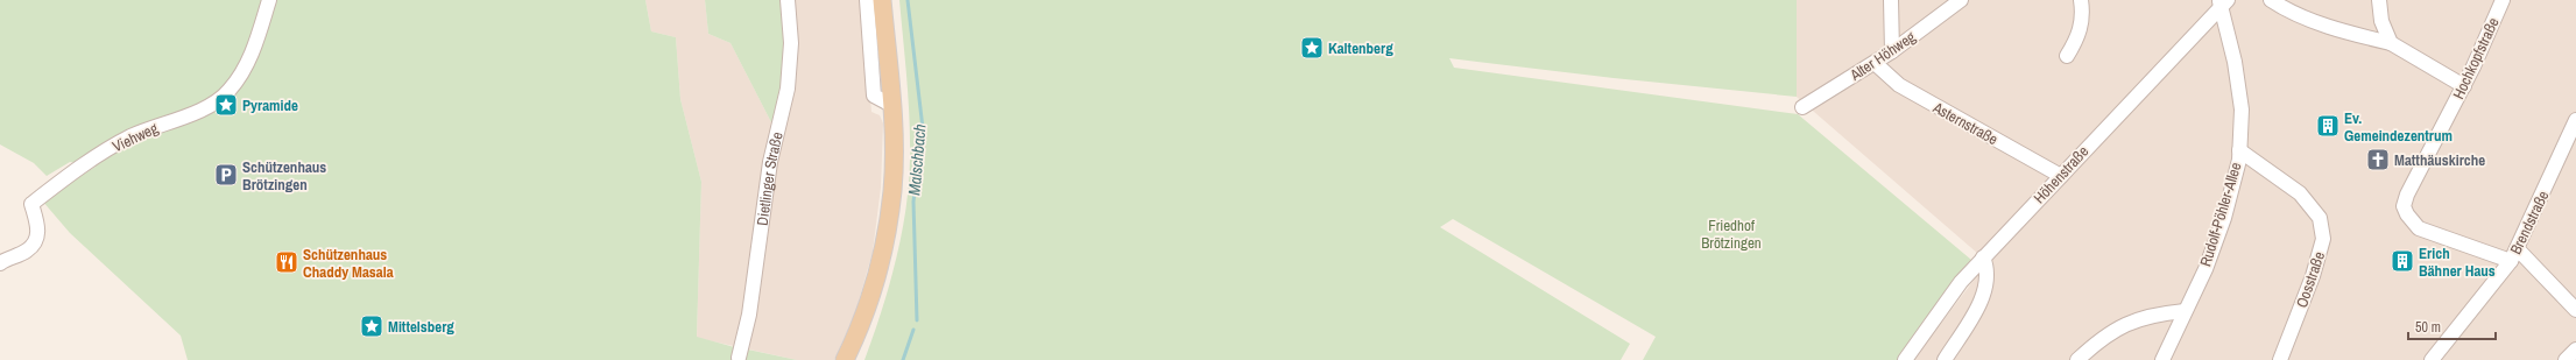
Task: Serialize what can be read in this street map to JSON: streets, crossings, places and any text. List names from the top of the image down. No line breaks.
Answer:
{"streets":{"street":["Alter Höhweg","Hochkopfstraße","Asternstraße","Viehweg","Höhenstraße","Dietlinger Straße","Rudolf-Pöhler-Allee","Brendstraße","Oosstraße"]},"crossings":[["Alter Höhweg","Asternstraße"],["Hochkopfstraße","Brendstraße"],["Asternstraße","Höhenstraße"],["Höhenstraße","Rudolf-Pöhler-Allee"],["Rudolf-Pöhler-Allee","Oosstraße"]],"water":["Malschbach"],"parks":["Friedhof Brötzingen"],"places":{"place":["Kaltenberg","Pyramide","Mittelsberg"],"building":["Ev. Gemeindezentrum","Erich Bähner Haus"],"church":["Matthäuskirche"],"parking":["Schützenhaus Brötzingen"],"restaurant":["Schützenhaus Chaddy Masala"]},"scale_bar":"50 m"}
